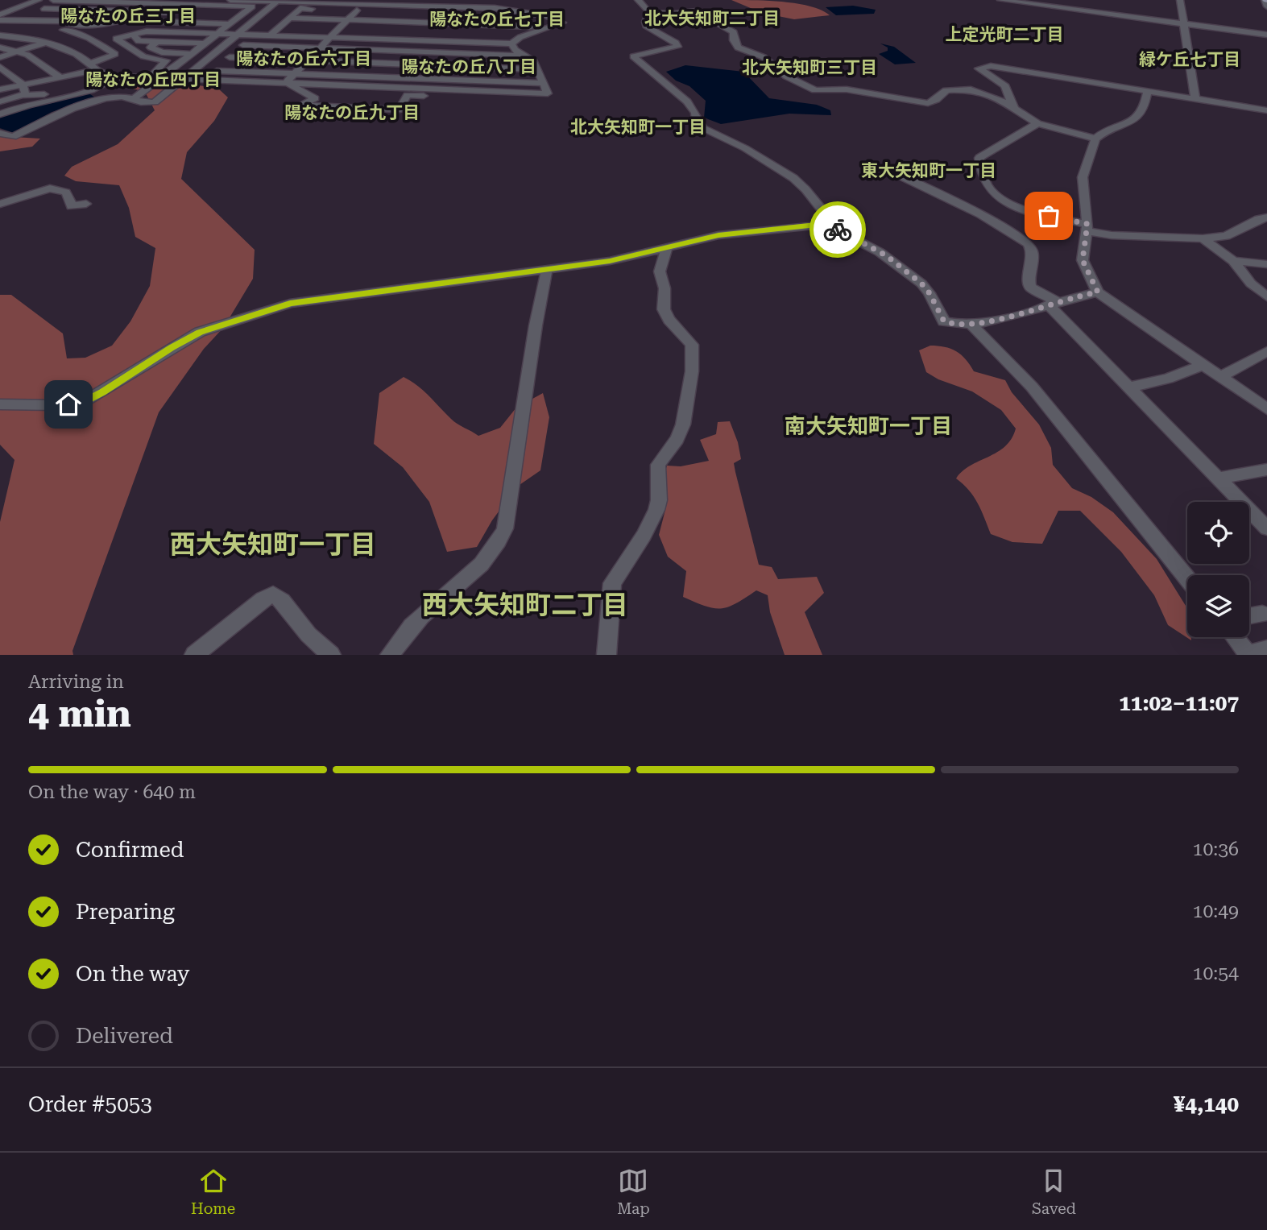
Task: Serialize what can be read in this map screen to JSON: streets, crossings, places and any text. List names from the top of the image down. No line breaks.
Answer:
{"districts":["陽なたの丘三丁目","北大矢知町二丁目","陽なたの丘七丁目","上定光町二丁目","陽なたの丘六丁目","緑ケ丘七丁目","陽なたの丘八丁目","北大矢知町三丁目","陽なたの丘四丁目","陽なたの丘九丁目","北大矢知町一丁目","東大矢知町一丁目","南大矢知町一丁目","西大矢知町一丁目","西大矢知町二丁目"],"page":{"heading":["4 min","Arriving in","11:02–11:07"],"panel":["Order #5053","¥4,140"],"bar":"On the way · 640 m","list":[["Confirmed","10:36"],["Preparing","10:49"],["On the way","10:54"],"Delivered"],"tabs":["Home","Map","Saved"]}}
